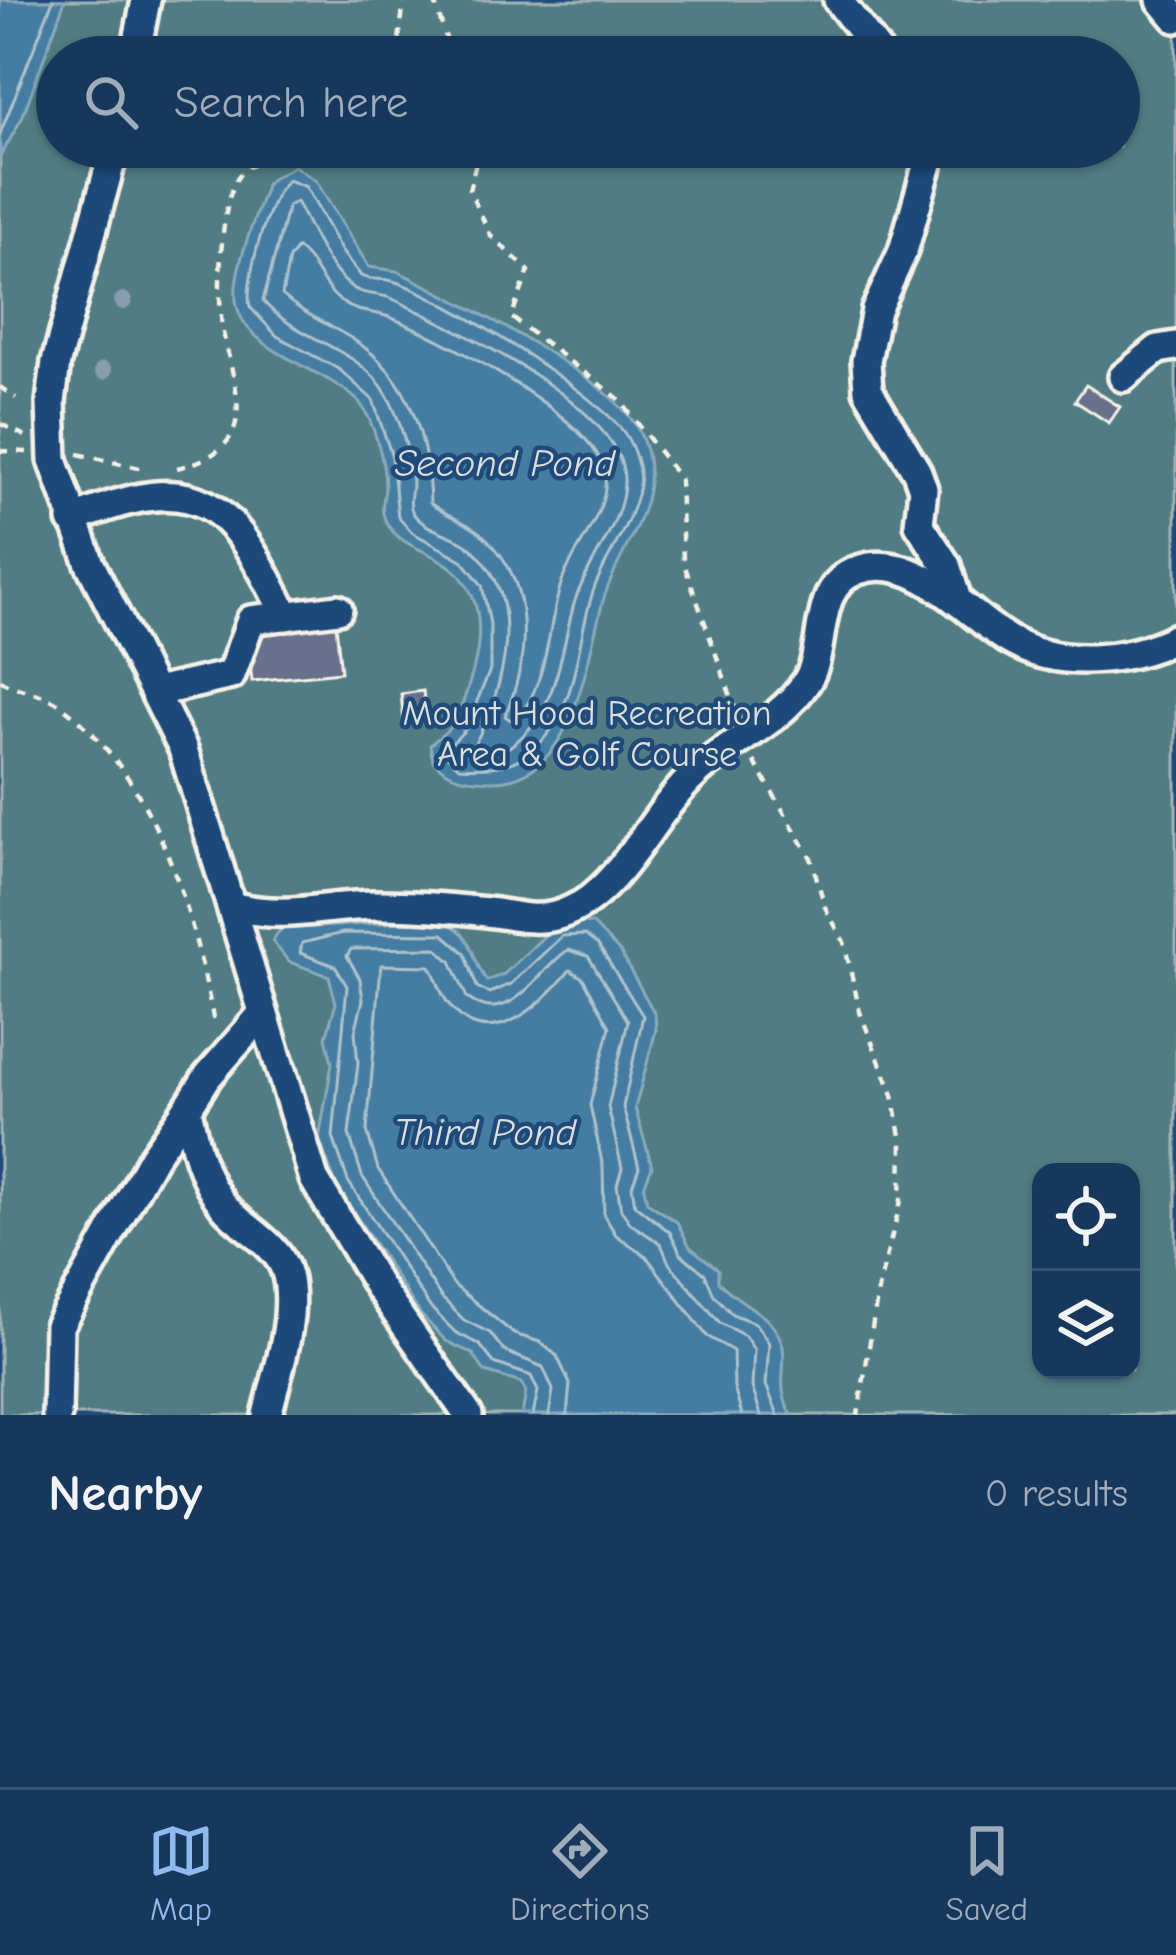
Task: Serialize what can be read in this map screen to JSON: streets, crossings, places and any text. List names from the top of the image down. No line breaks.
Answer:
{"water":["Second Pond","Third Pond"],"parks":["Mount Hood Recreation Area & Golf Course"],"page":{"search":"Search here","heading":["Nearby","0 results"],"nav":["Map","Directions","Saved"]}}
